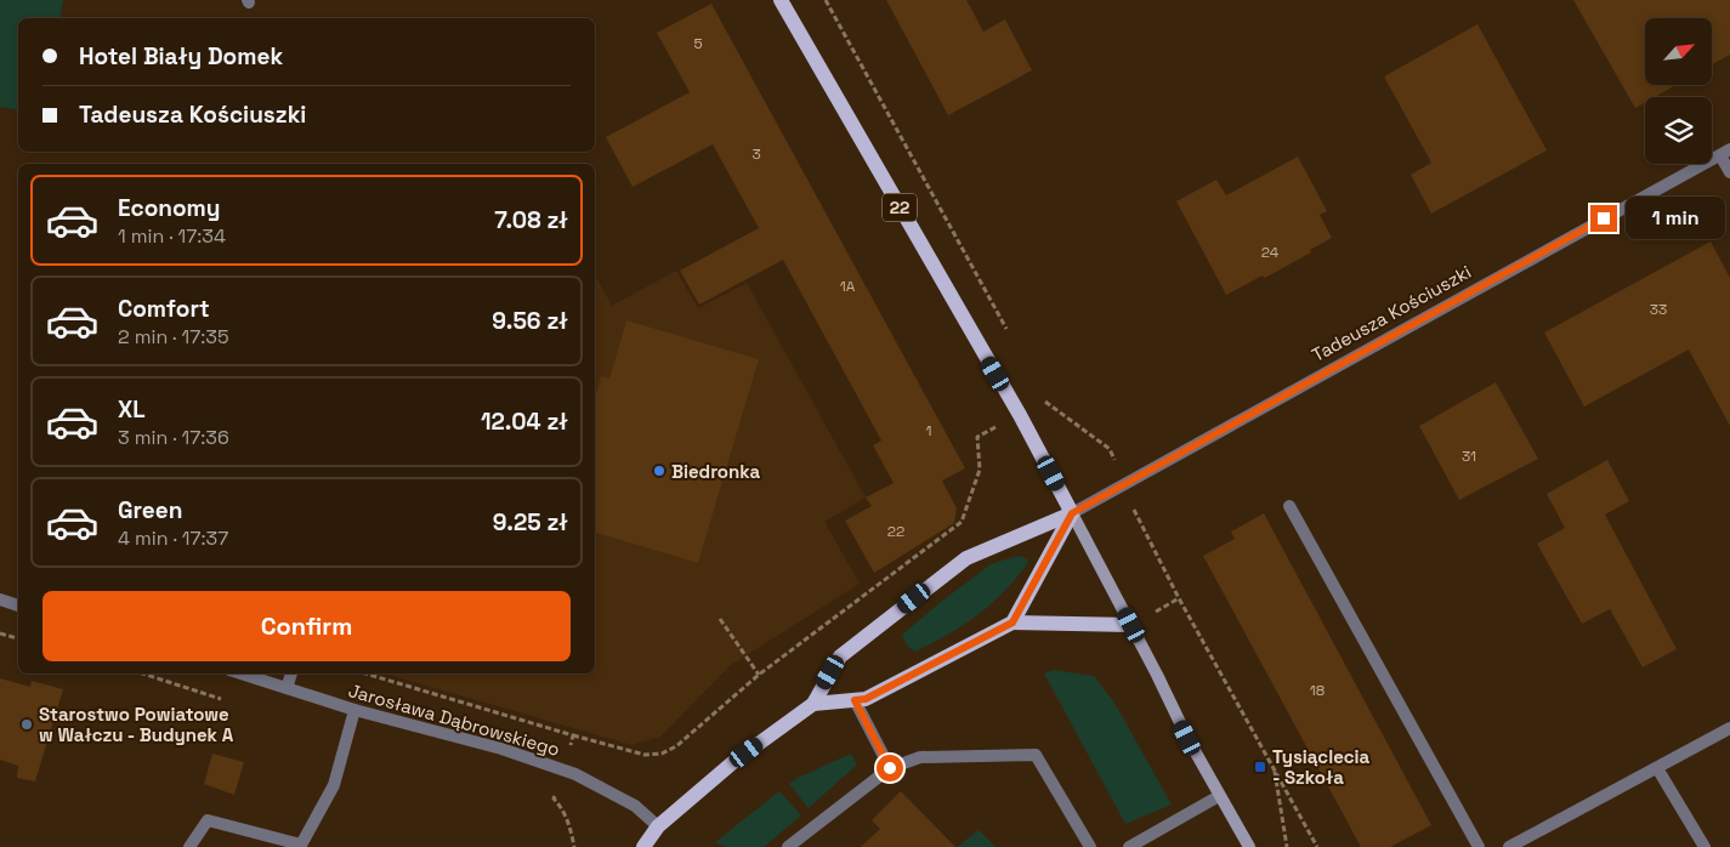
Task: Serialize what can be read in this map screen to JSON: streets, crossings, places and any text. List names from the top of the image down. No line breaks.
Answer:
{"streets":{"main road":["22","Tadeusza Kościuszki"],"street":["Jarosława Dąbrowskiego"]},"crossings":[["22","Tadeusza Kościuszki"],["Tadeusza Kościuszki","Jarosława Dąbrowskiego"]],"places":{"other":["Biedronka","Starostwo Powiatowe w Wałczu - Budynek A"],"transit":["Tysiąclecia - Szkoła"]},"house_numbers":["5","3","24","1A","33","1","31","22","18"],"north":"top right","page":{"banner":["Hotel Biały Domek","Tadeusza Kościuszki"],"list":[{"name":"Economy","note":"1 min · 17:34","value":"7.08 zł"},{"name":"Comfort","note":"2 min · 17:35","value":"9.56 zł"},{"name":"XL","note":"3 min · 17:36","value":"12.04 zł"},{"name":"Green","note":"4 min · 17:37","value":"9.25 zł"}],"bubble":"1 min","buttons":"Confirm"}}
